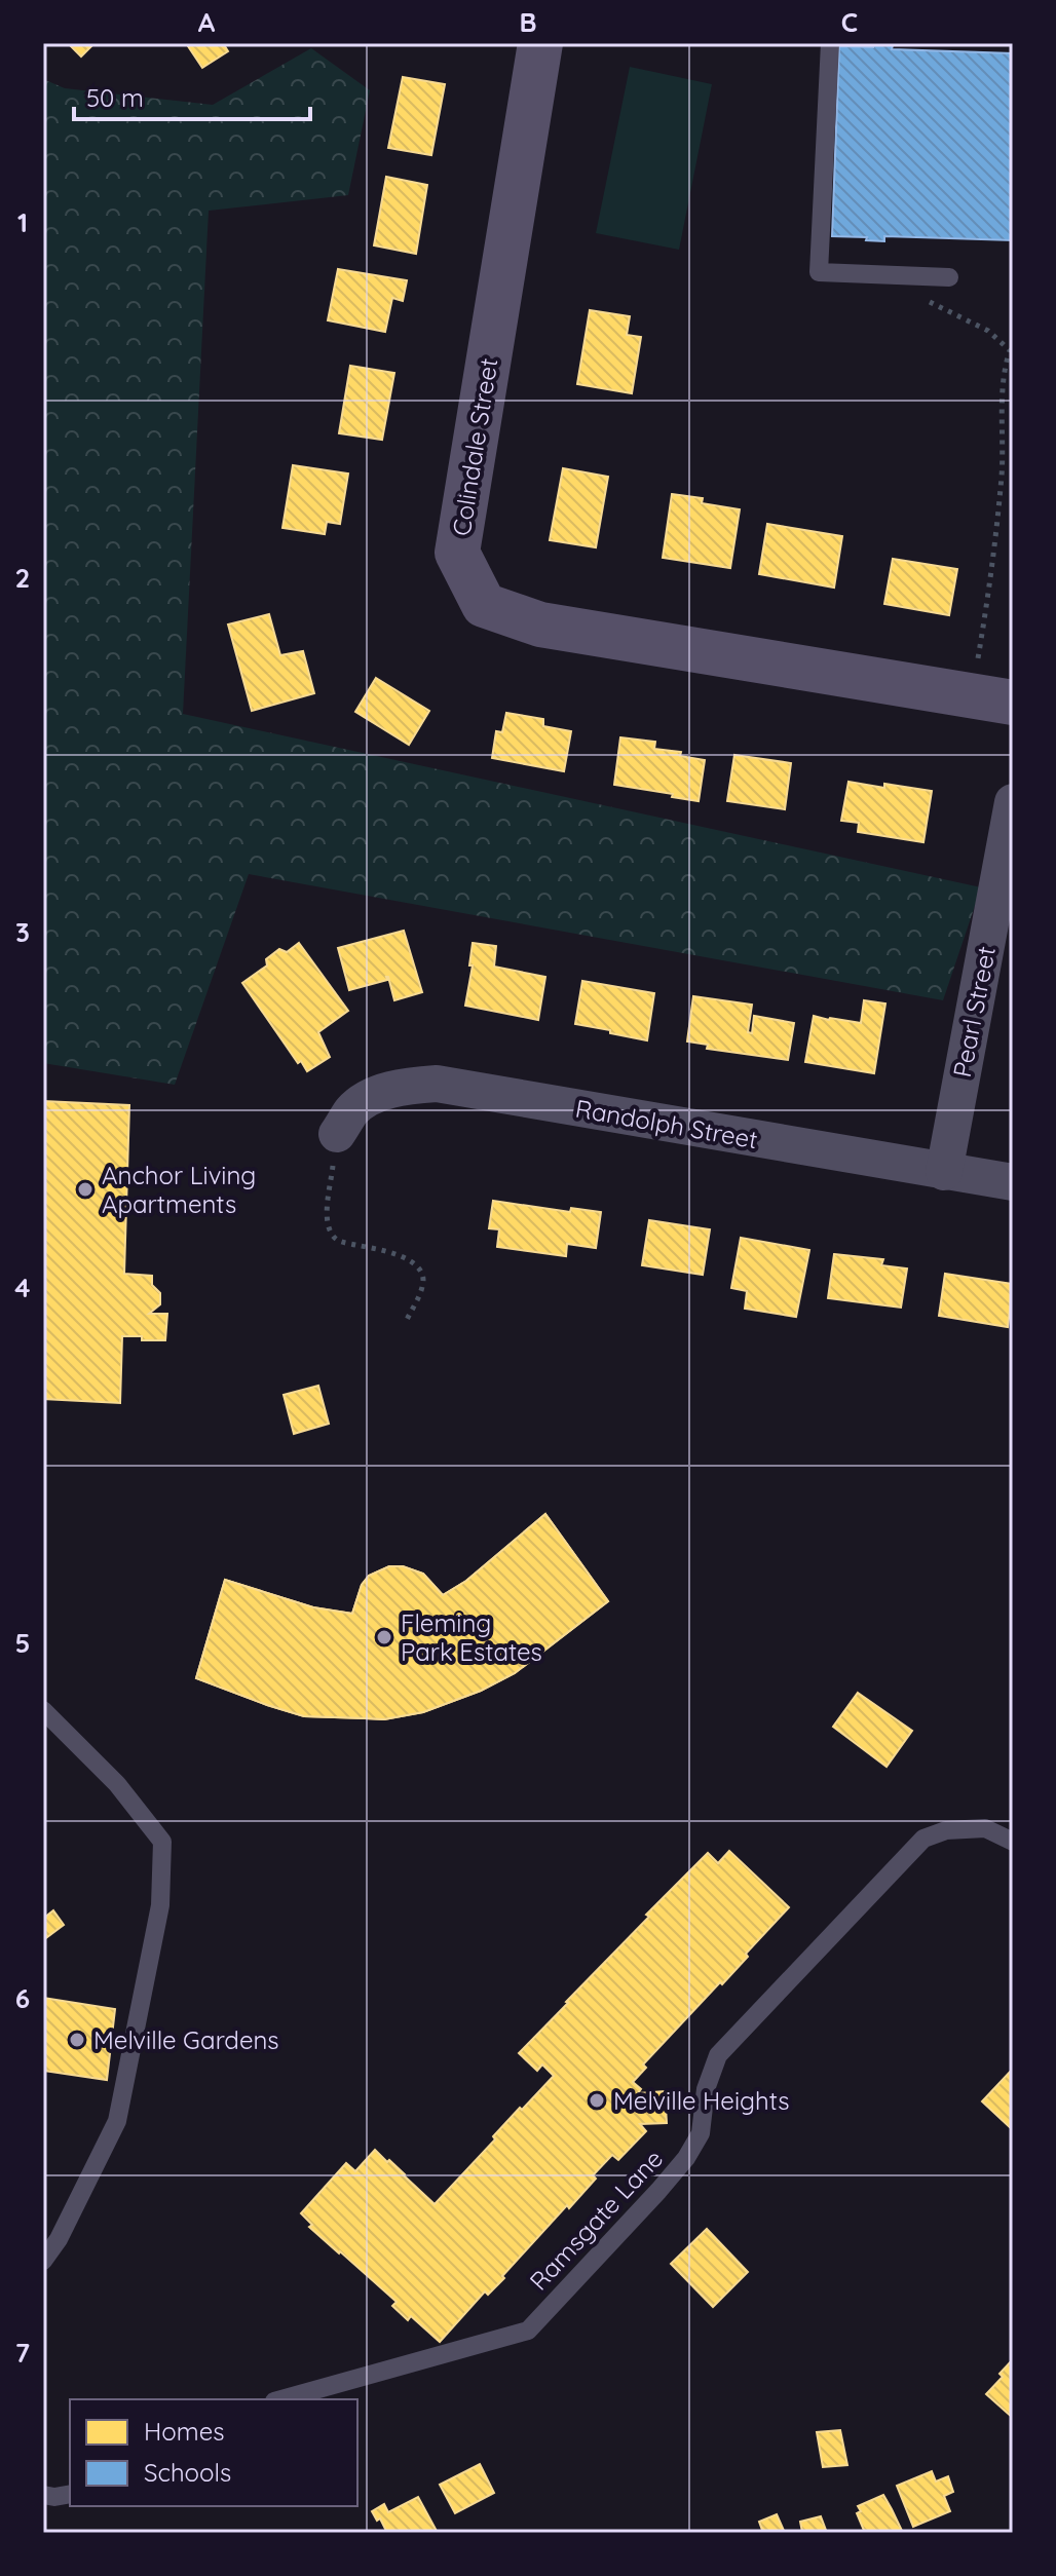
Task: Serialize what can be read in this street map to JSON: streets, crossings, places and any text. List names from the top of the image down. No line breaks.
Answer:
{"streets":{"street":["Colindale Street","Pearl Street","Randolph Street"],"lane":["Ramsgate Lane"]},"crossings":[["Pearl Street","Randolph Street"]],"places":["Anchor Living Apartments","Fleming Park Estates","Melville Gardens","Melville Heights"],"legend":["Homes","Schools"],"scale_bar":"50 m","grid":{"columns":["A","B","C"],"rows":["1","2","3","4","5","6","7"]}}
